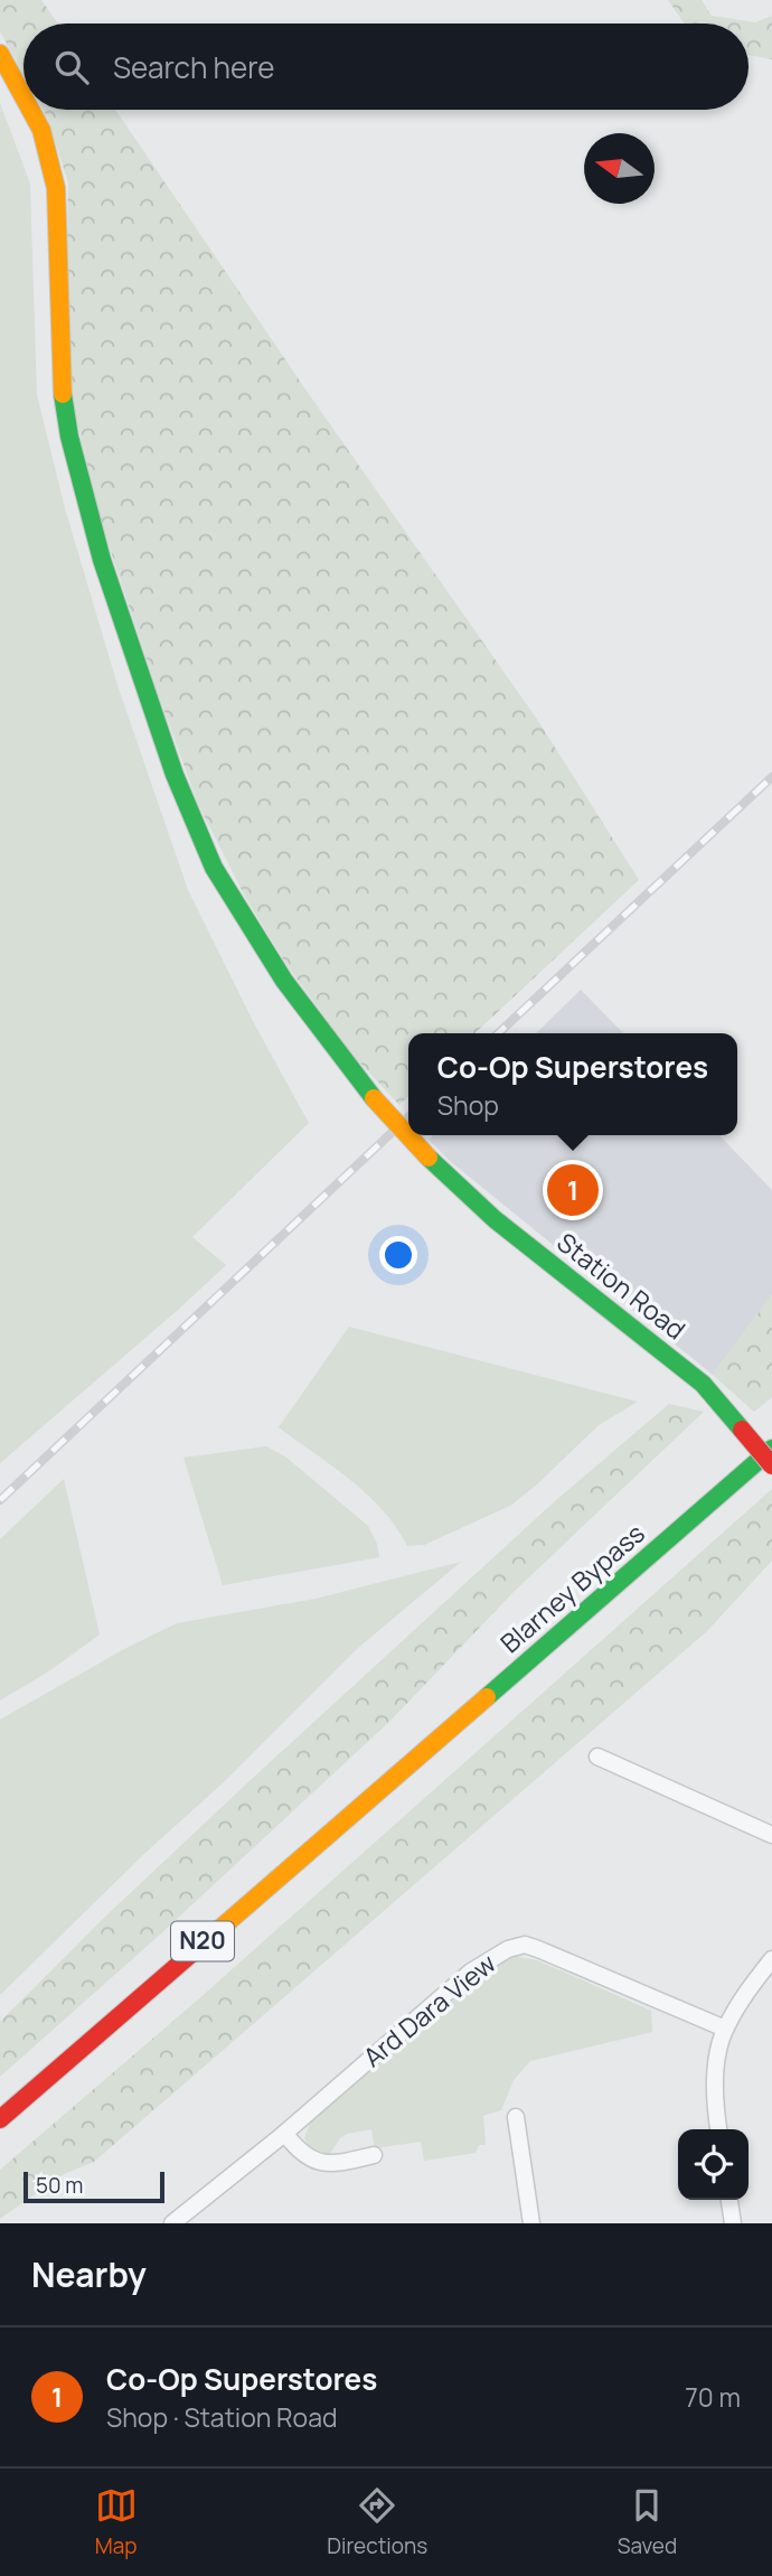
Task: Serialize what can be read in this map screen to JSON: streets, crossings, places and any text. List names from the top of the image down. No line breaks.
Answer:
{"streets":{"main road":["Station Road","Blarney Bypass","N20"],"street":["Ard Dara View"]},"scale_bar":"50 m","north":"left","page":{"search":"Search here","popup":["Co-Op Superstores","Shop"],"pins":"1","scale":"50 m","heading":"Nearby","list":[{"mark":"1","name":"Co-Op Superstores","note":"Shop · Station Road","value":"70 m"}],"nav":["Map","Directions","Saved"]}}
